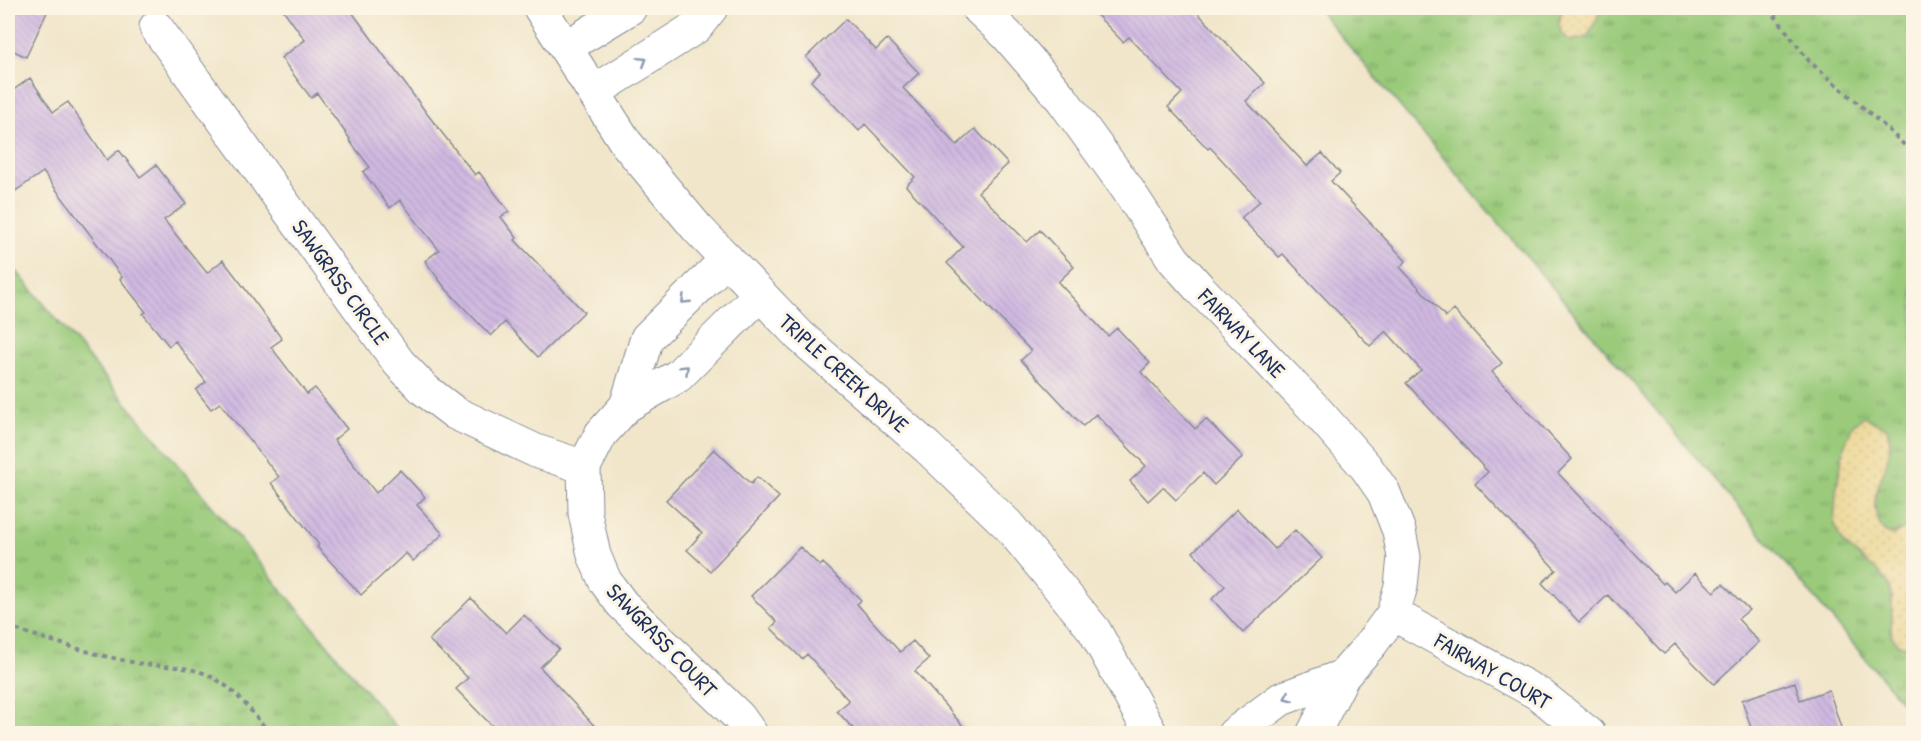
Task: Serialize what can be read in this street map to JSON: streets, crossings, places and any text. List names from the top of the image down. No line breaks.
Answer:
{"streets":{"street":["SAWGRASS CIRCLE","FAIRWAY LANE","TRIPLE CREEK DRIVE","SAWGRASS COURT","FAIRWAY COURT"]},"crossings":[["SAWGRASS CIRCLE","SAWGRASS COURT"],["FAIRWAY LANE","FAIRWAY COURT"],["TRIPLE CREEK DRIVE","SAWGRASS COURT"]]}
